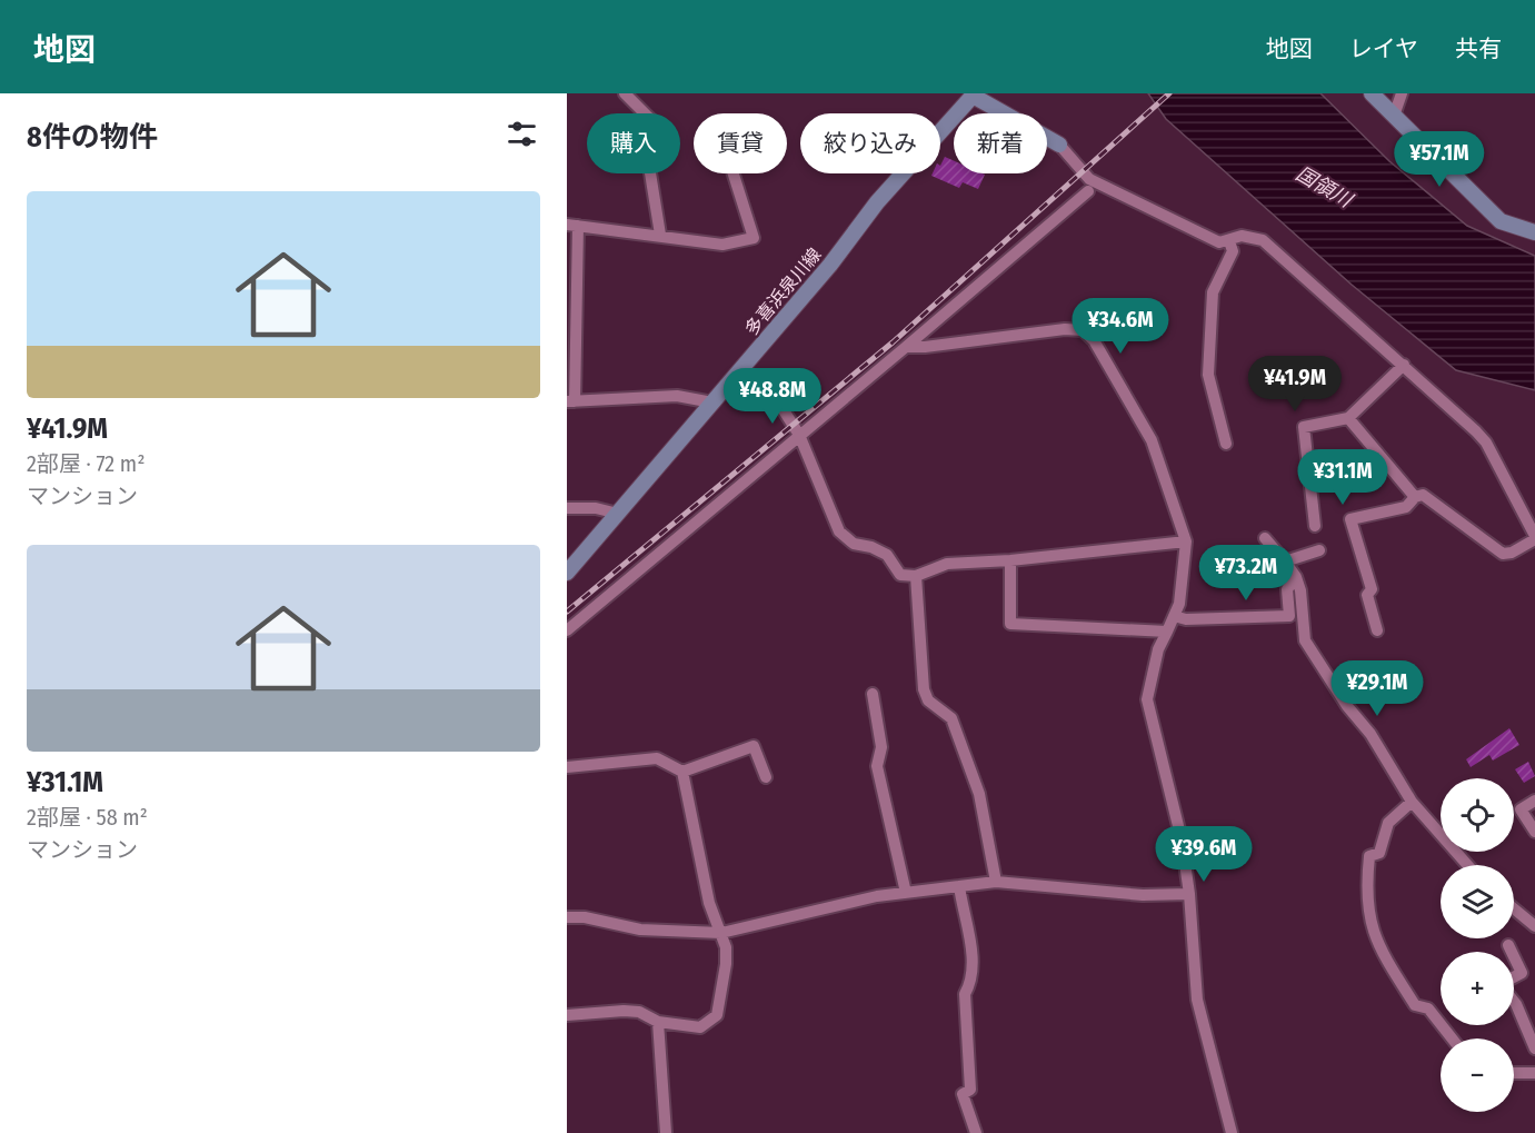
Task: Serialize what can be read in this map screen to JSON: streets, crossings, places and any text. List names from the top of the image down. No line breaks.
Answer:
{"streets":{"main road":["多喜浜泉川線"]},"water":["国領川"],"page":{"header":"地図","nav":["地図","レイヤ","共有"],"heading":"8件の物件","chip":["購入","賃貸","絞り込み","新着"],"price":["¥57.1M","¥34.6M","¥41.9M","¥48.8M","¥31.1M","¥73.2M","¥29.1M","¥39.6M"],"list":[{"name":"¥41.9M","note":"2部屋 · 72 m² · マンション"},{"name":"¥31.1M","note":"2部屋 · 58 m² · マンション"}],"map_buttons":["+","−"]}}
